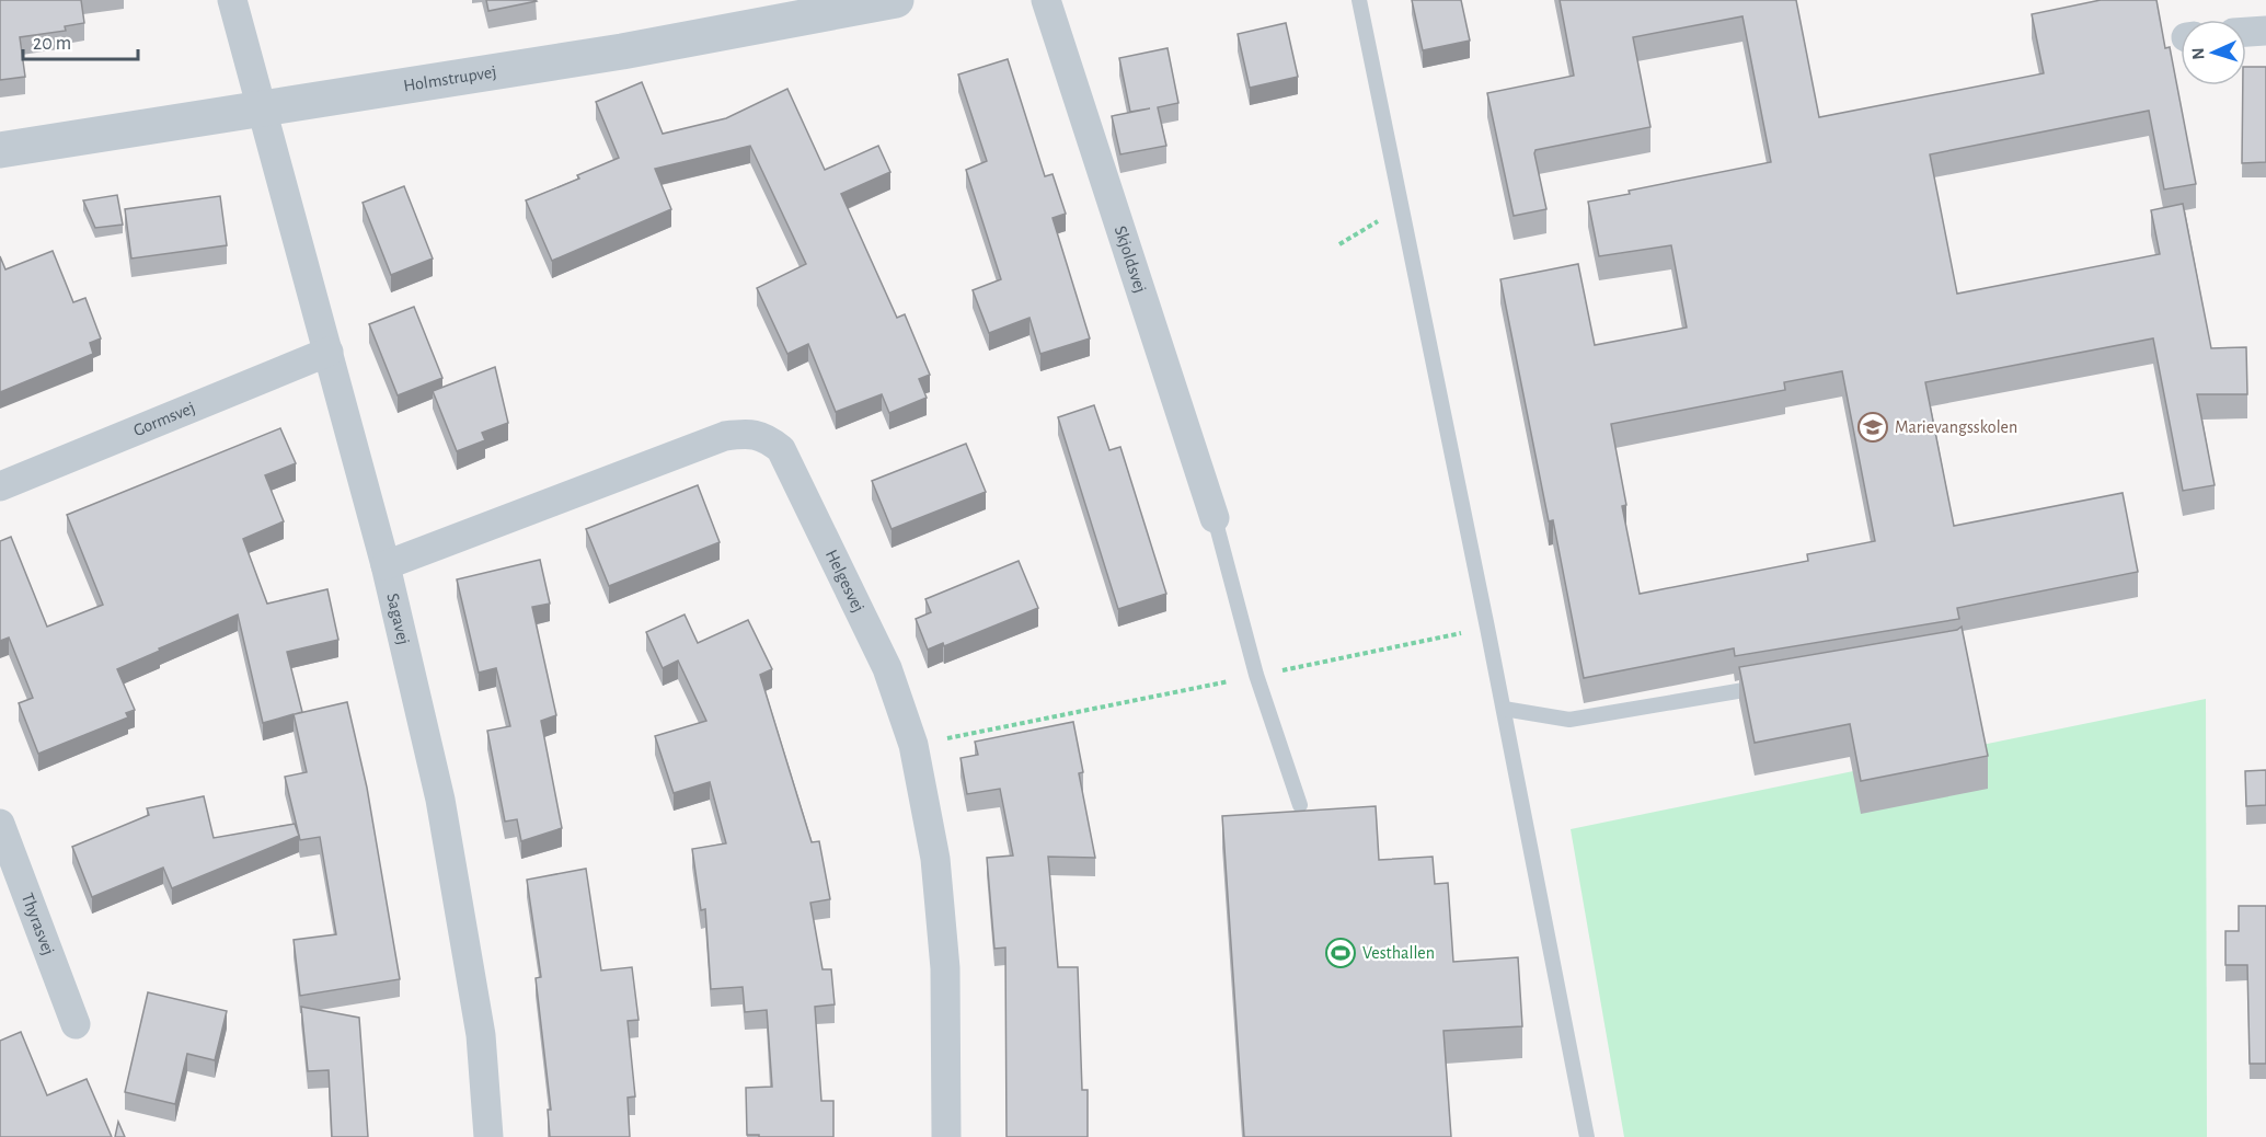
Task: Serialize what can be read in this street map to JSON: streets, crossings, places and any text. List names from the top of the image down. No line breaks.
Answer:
{"streets":{"street":["Holmstrupvej","Skjoldsvej","Gormsvej","Helgesvej","Sagavej","Thyrasvej"]},"crossings":[["Holmstrupvej","Sagavej"],["Gormsvej","Sagavej"],["Helgesvej","Sagavej"]],"places":{"school or university":["Marievangsskolen"],"sports":["Vesthallen"]},"scale_bar":"20 m","north":"left"}
